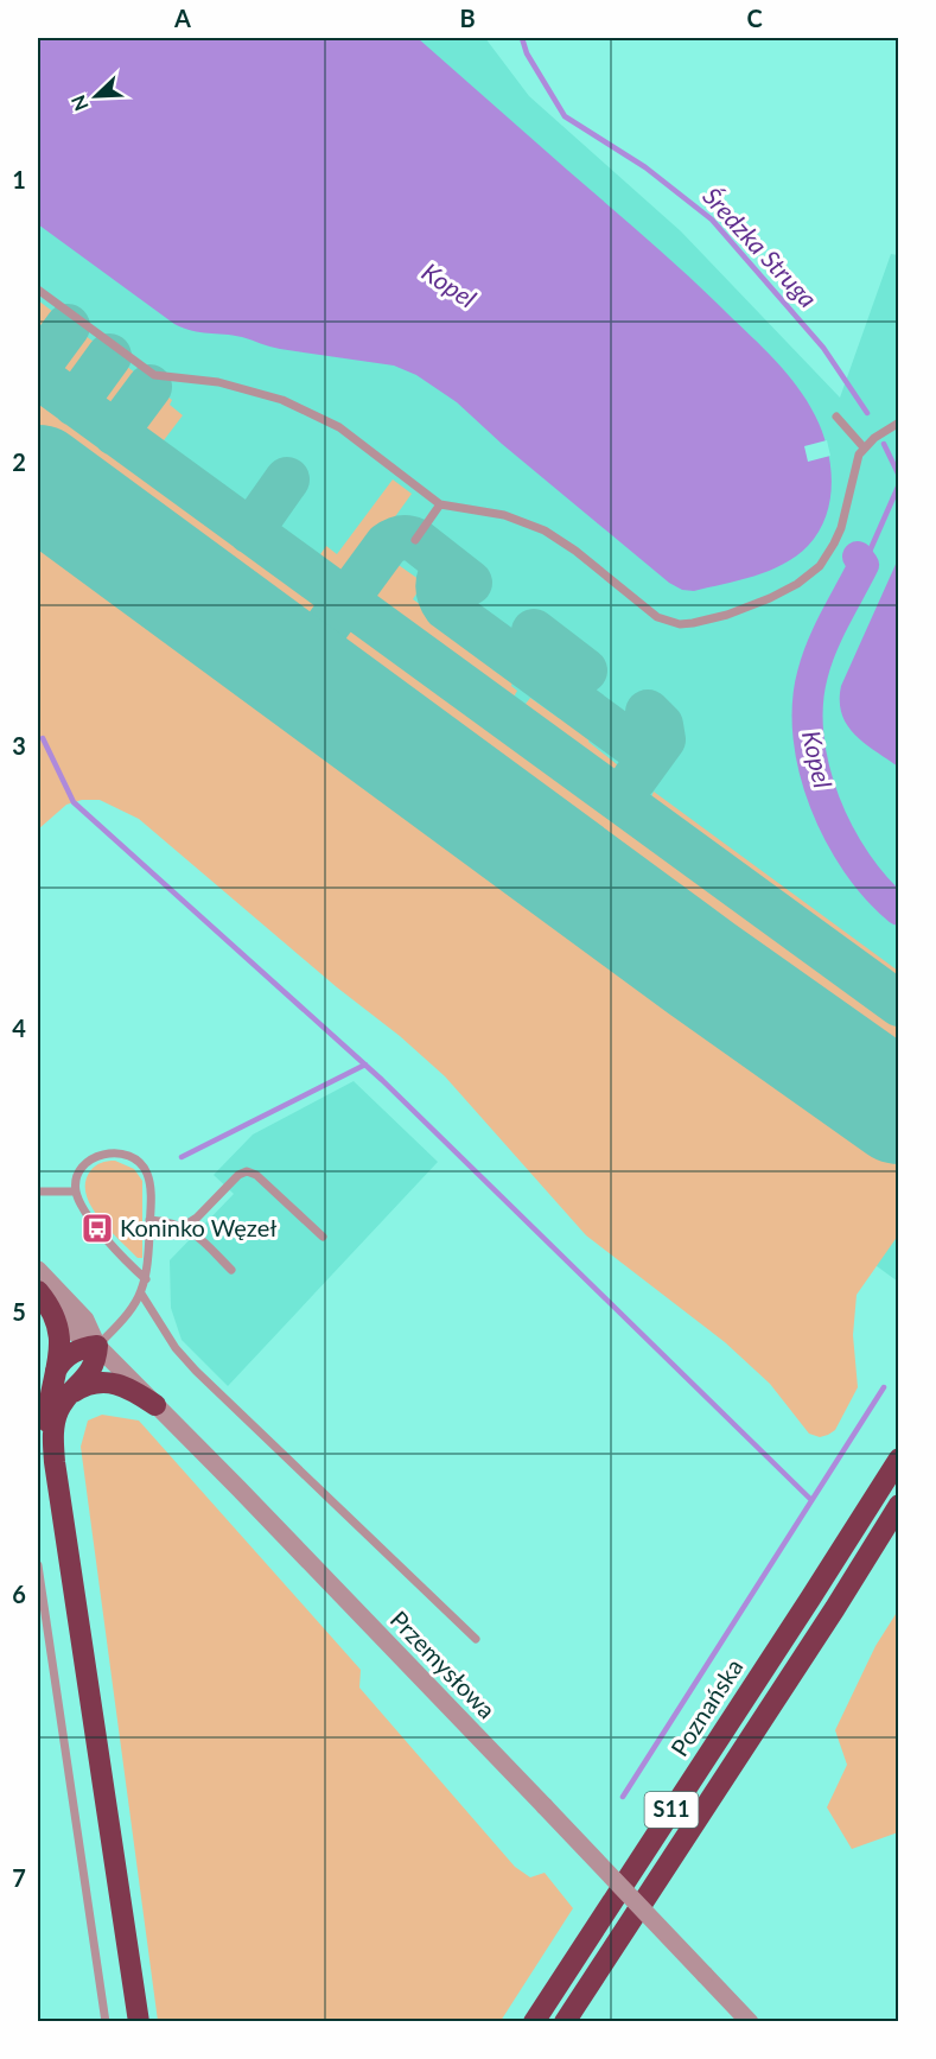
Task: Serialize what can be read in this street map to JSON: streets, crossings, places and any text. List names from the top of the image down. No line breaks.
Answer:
{"streets":{"highway":["Poznańska","S11"],"street":["Przemysłowa"]},"water":["Średzka Struga","Kopel"],"places":{"bus stop":["Koninko Węzeł"]},"north":"bottom left","grid":{"columns":["A","B","C"],"rows":["1","2","3","4","5","6","7"]}}
